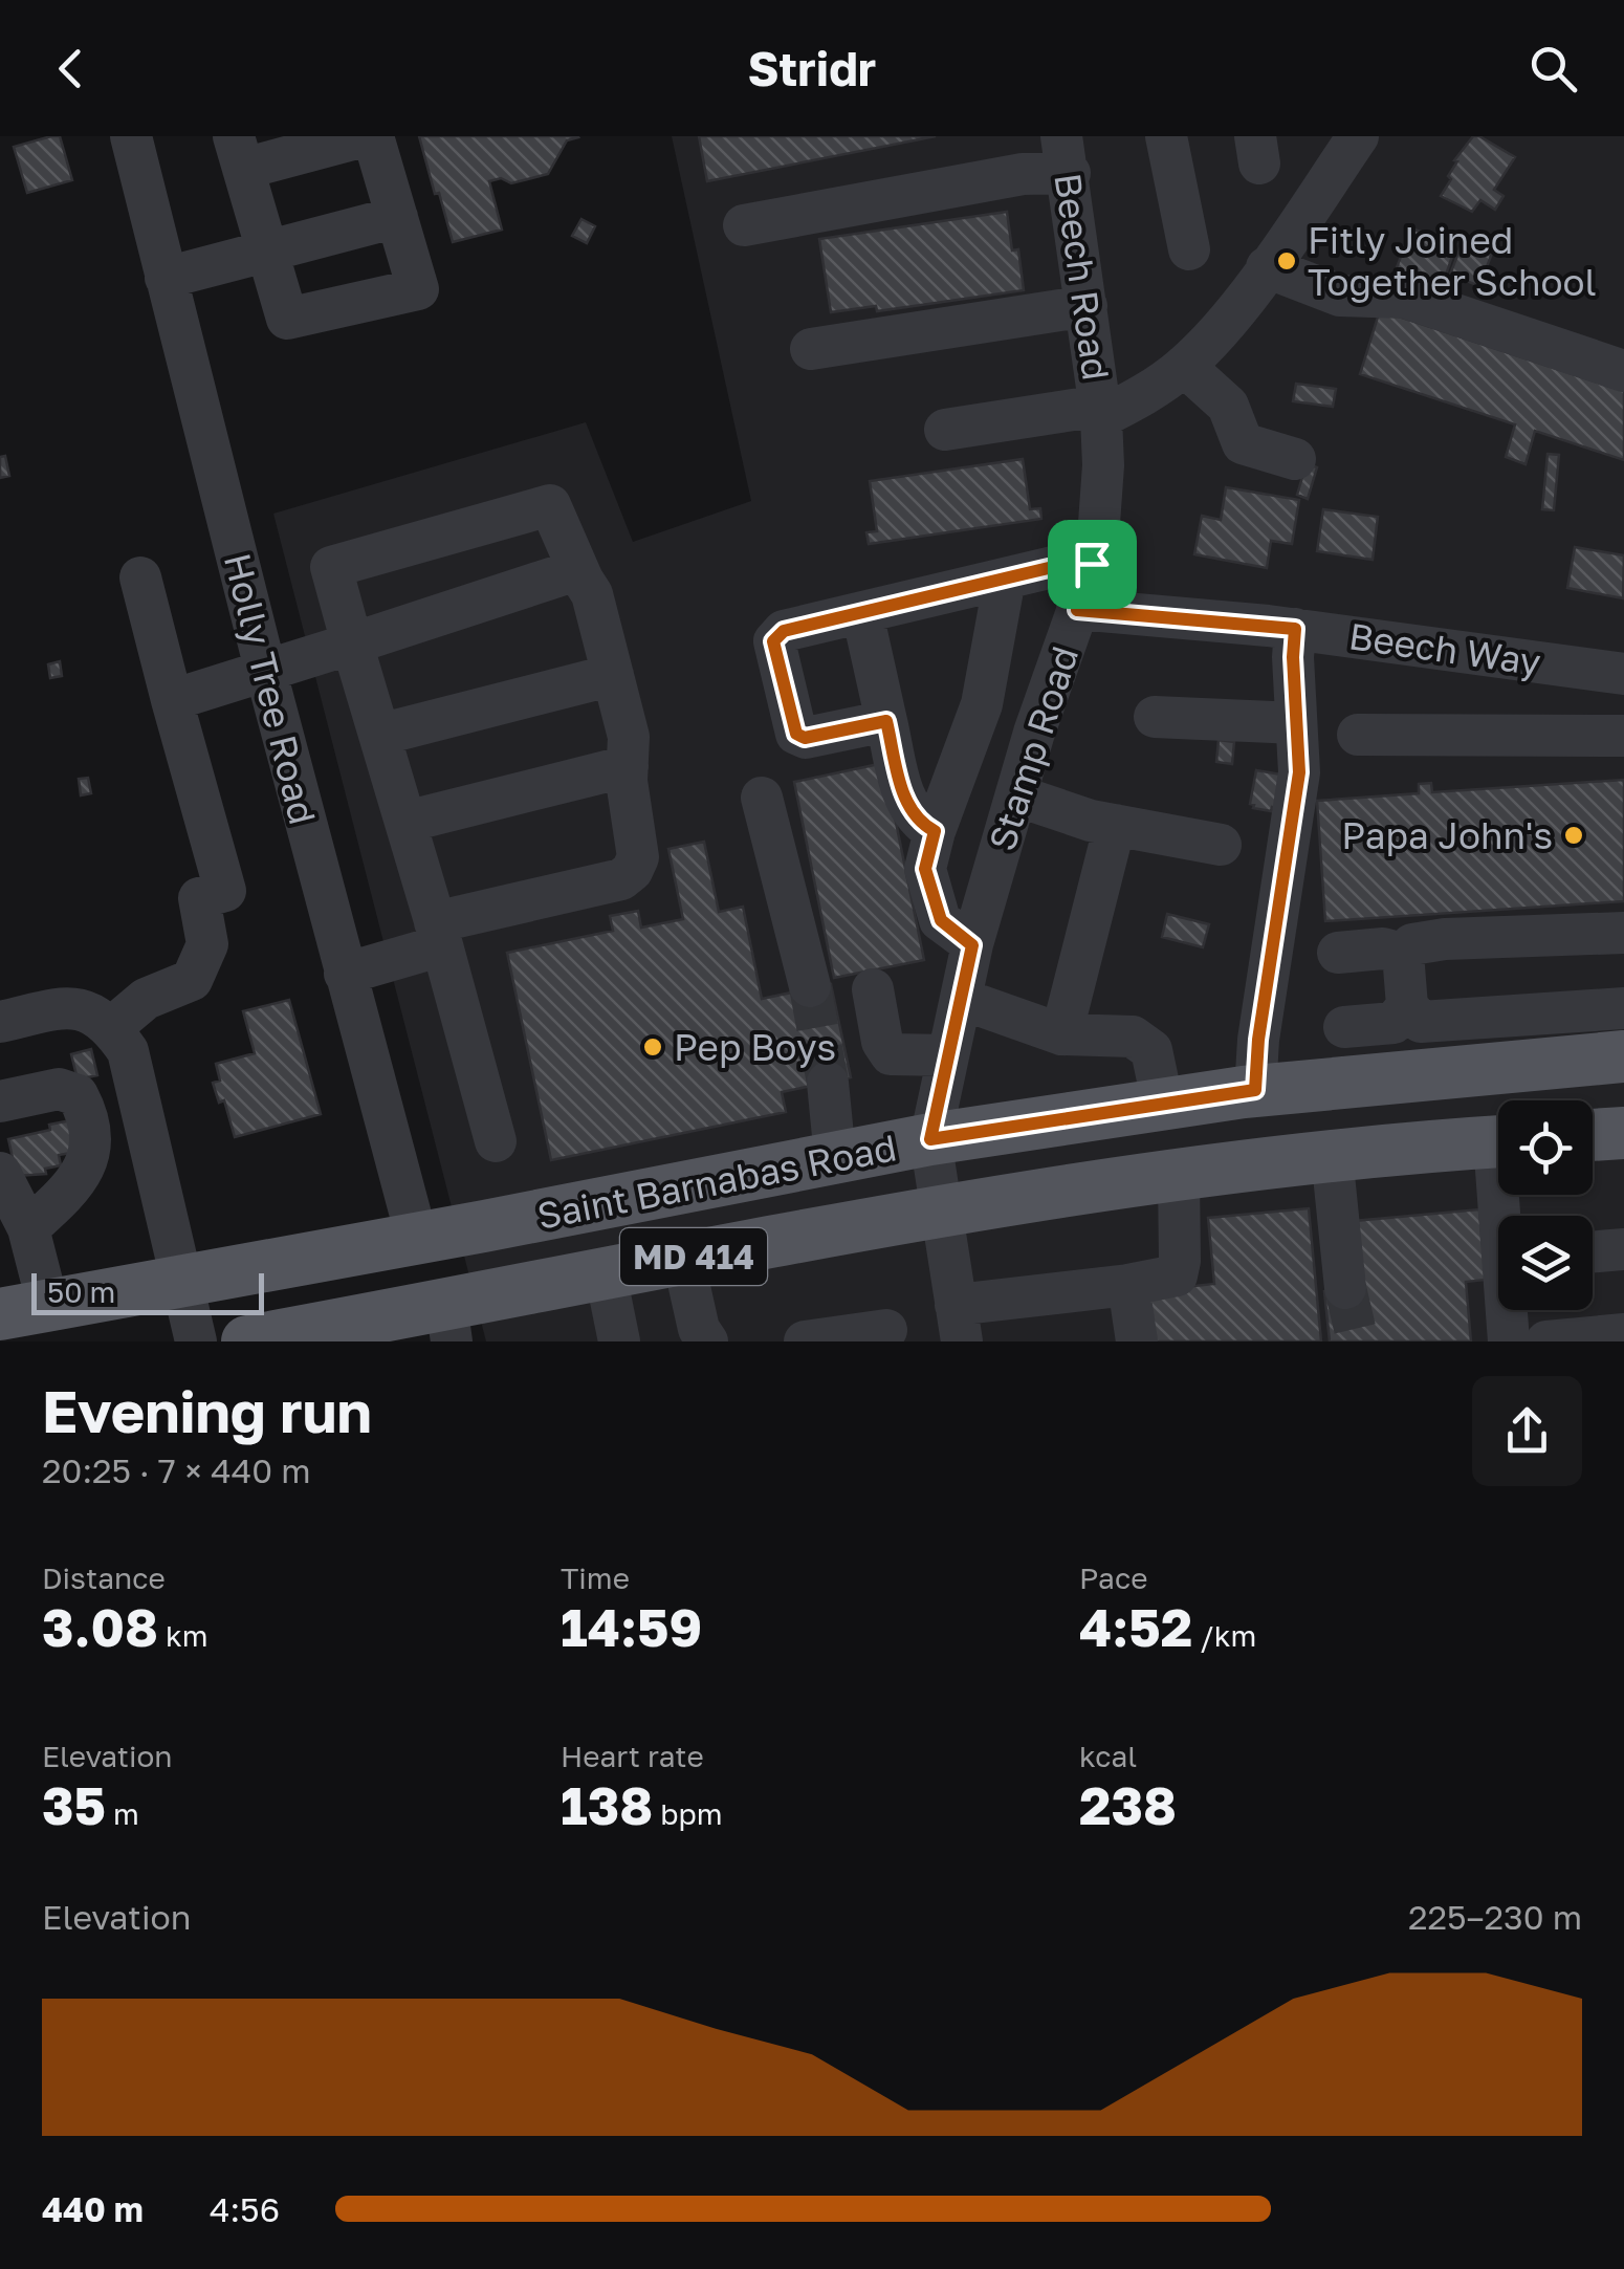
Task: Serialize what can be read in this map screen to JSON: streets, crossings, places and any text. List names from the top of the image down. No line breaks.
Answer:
{"streets":{"main road":["Saint Barnabas Road","MD 414"],"street":["Beech Road","Beech Way","Holly Tree Road","Stamp Road"]},"crossings":[["Beech Road","Stamp Road"],["Beech Way","Stamp Road"],["Holly Tree Road","Saint Barnabas Road"],["Stamp Road","Saint Barnabas Road"]],"places":["Fitly Joined Together School","Papa John's","Pep Boys"],"scale_bar":"50 m","page":{"header":"Stridr","scale":"50 m","heading":["Evening run","20:25 · 7 × 440 m"],"stats":[["Distance","3.08 km"],["Time","14:59"],["Pace","4:52 /km"],["Elevation","35 m"],["Heart rate","138 bpm"],["kcal","238"]],"chart":["Elevation","225–230 m"],"list":[{"name":"440 m","note":"4:56"}]}}
